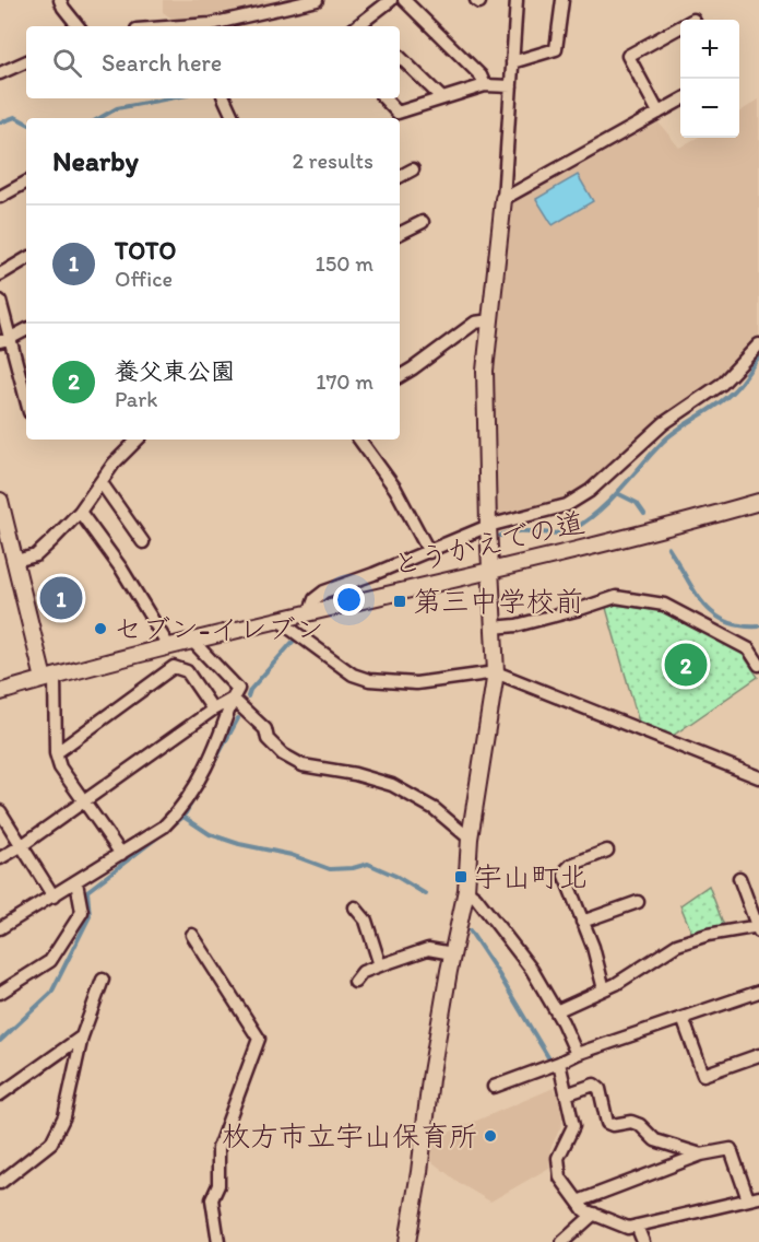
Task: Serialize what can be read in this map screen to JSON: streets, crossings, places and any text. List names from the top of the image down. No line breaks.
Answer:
{"streets":{"street":["とうかえでの道"]},"places":{"transit":["第三中学校前","宇山町北"],"other":["セブン-イレブン","枚方市立宇山保育所"]},"page":{"map_buttons":["+","−"],"search":"Search here","heading":["Nearby","2 results"],"list":[{"mark":"1","name":"TOTO","note":"Office","value":"150 m"},{"mark":"2","name":"養父東公園","note":"Park","value":"170 m"}],"pins":["1","2"]}}
